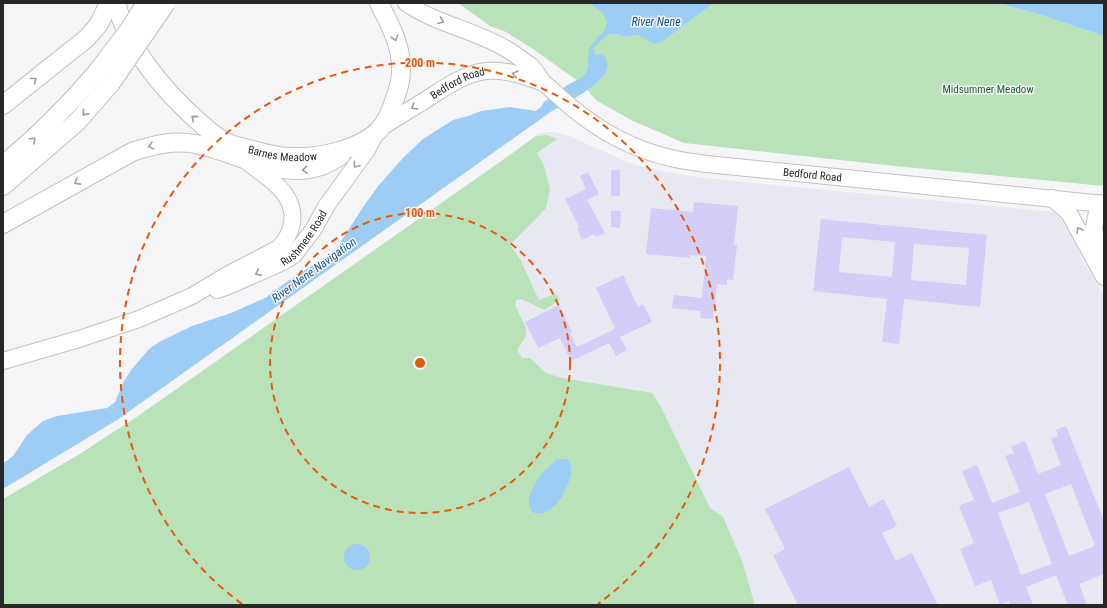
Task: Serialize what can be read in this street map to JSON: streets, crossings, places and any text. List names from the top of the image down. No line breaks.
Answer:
{"streets":{"highway":["Barnes Meadow"],"main road":["Bedford Road","Rushmere Road"]},"crossings":[["Bedford Road","Barnes Meadow"],["Bedford Road","Rushmere Road"],["Barnes Meadow","Rushmere Road"]],"one_way":["Rushmere Road"],"water":["River Nene","River Nene Navigation"],"parks":["Midsummer Meadow"],"rings":["200 m","100 m"]}
